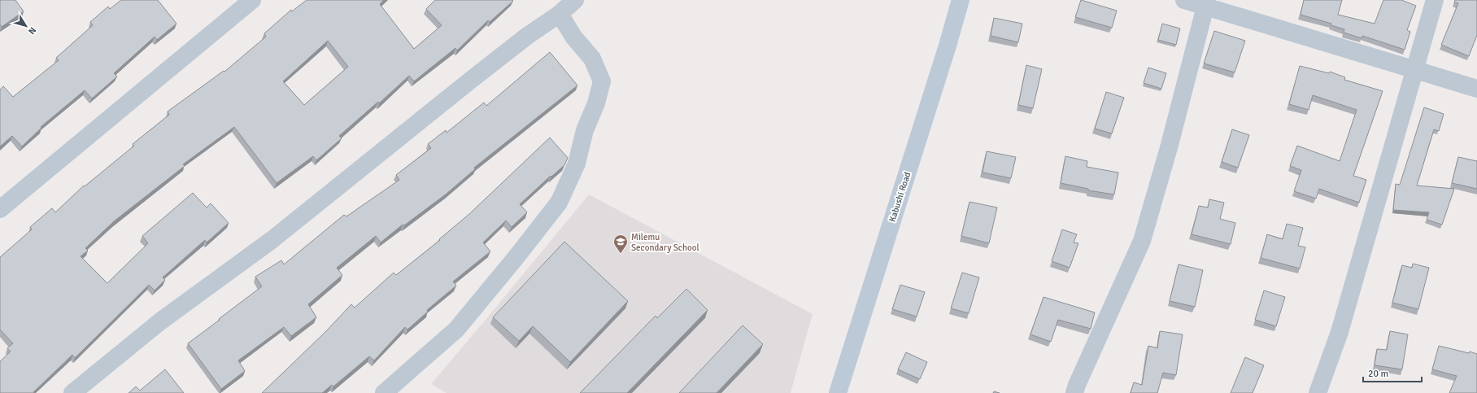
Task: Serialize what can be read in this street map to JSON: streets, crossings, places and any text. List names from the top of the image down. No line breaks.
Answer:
{"streets":{"main road":["Kabushi Road"]},"places":{"school or university":["Milemu Secondary School"]},"scale_bar":"20 m","north":"bottom right"}
